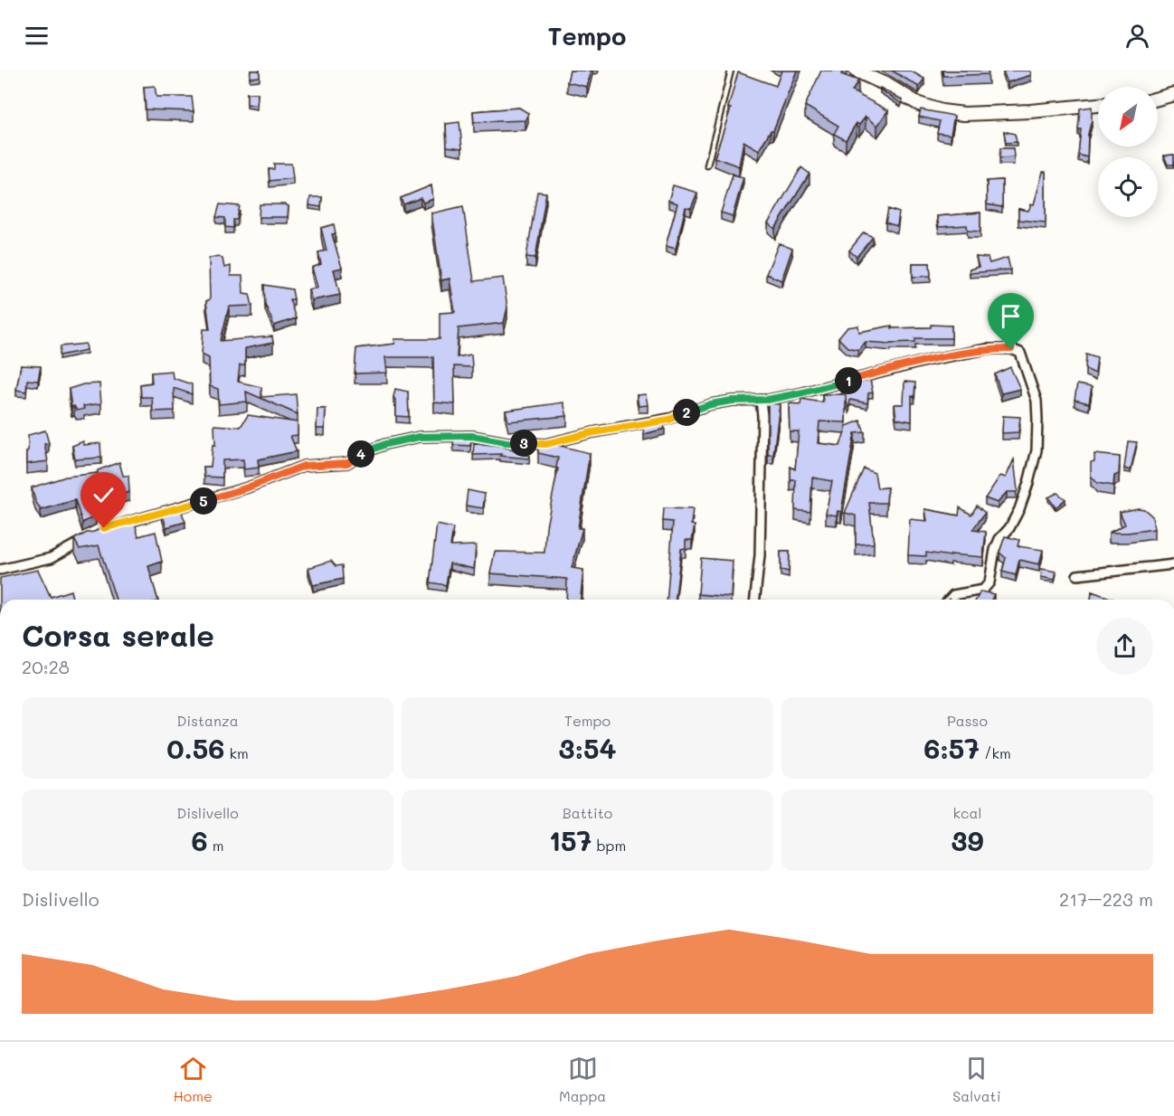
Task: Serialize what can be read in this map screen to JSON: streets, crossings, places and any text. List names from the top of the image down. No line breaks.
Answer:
{"north":"bottom left","page":{"header":"Tempo","pins":["1","2","3","4","5"],"heading":["Corsa serale","20:28"],"stats":[["Distanza","0.56 km"],["Tempo","3:54"],["Passo","6:57 /km"],["Dislivello","6 m"],["Battito","157 bpm"],["kcal","39"]],"chart":["Dislivello","217–223 m"],"tabs":["Home","Mappa","Salvati"]}}
